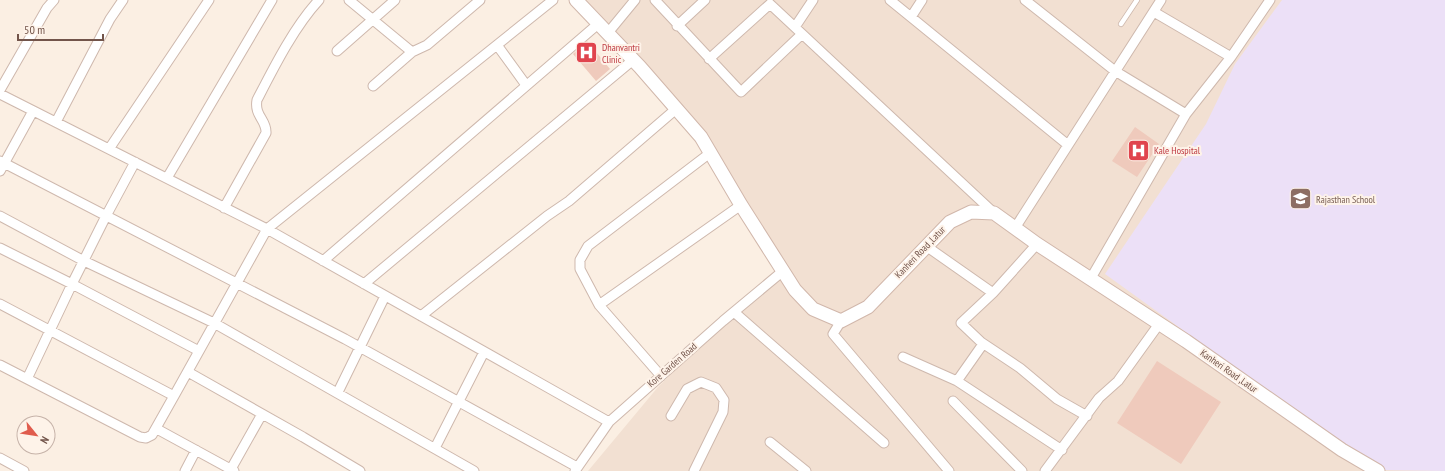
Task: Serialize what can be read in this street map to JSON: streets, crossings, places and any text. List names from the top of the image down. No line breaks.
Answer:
{"streets":{"street":["Kanheri Road ,Latur","Kore Garden Road"]},"places":{"hospital":["Dhanvantri Clinic","Kale Hospital"],"school or university":["Rajasthan School"]},"scale_bar":"50 m","north":"bottom right"}
